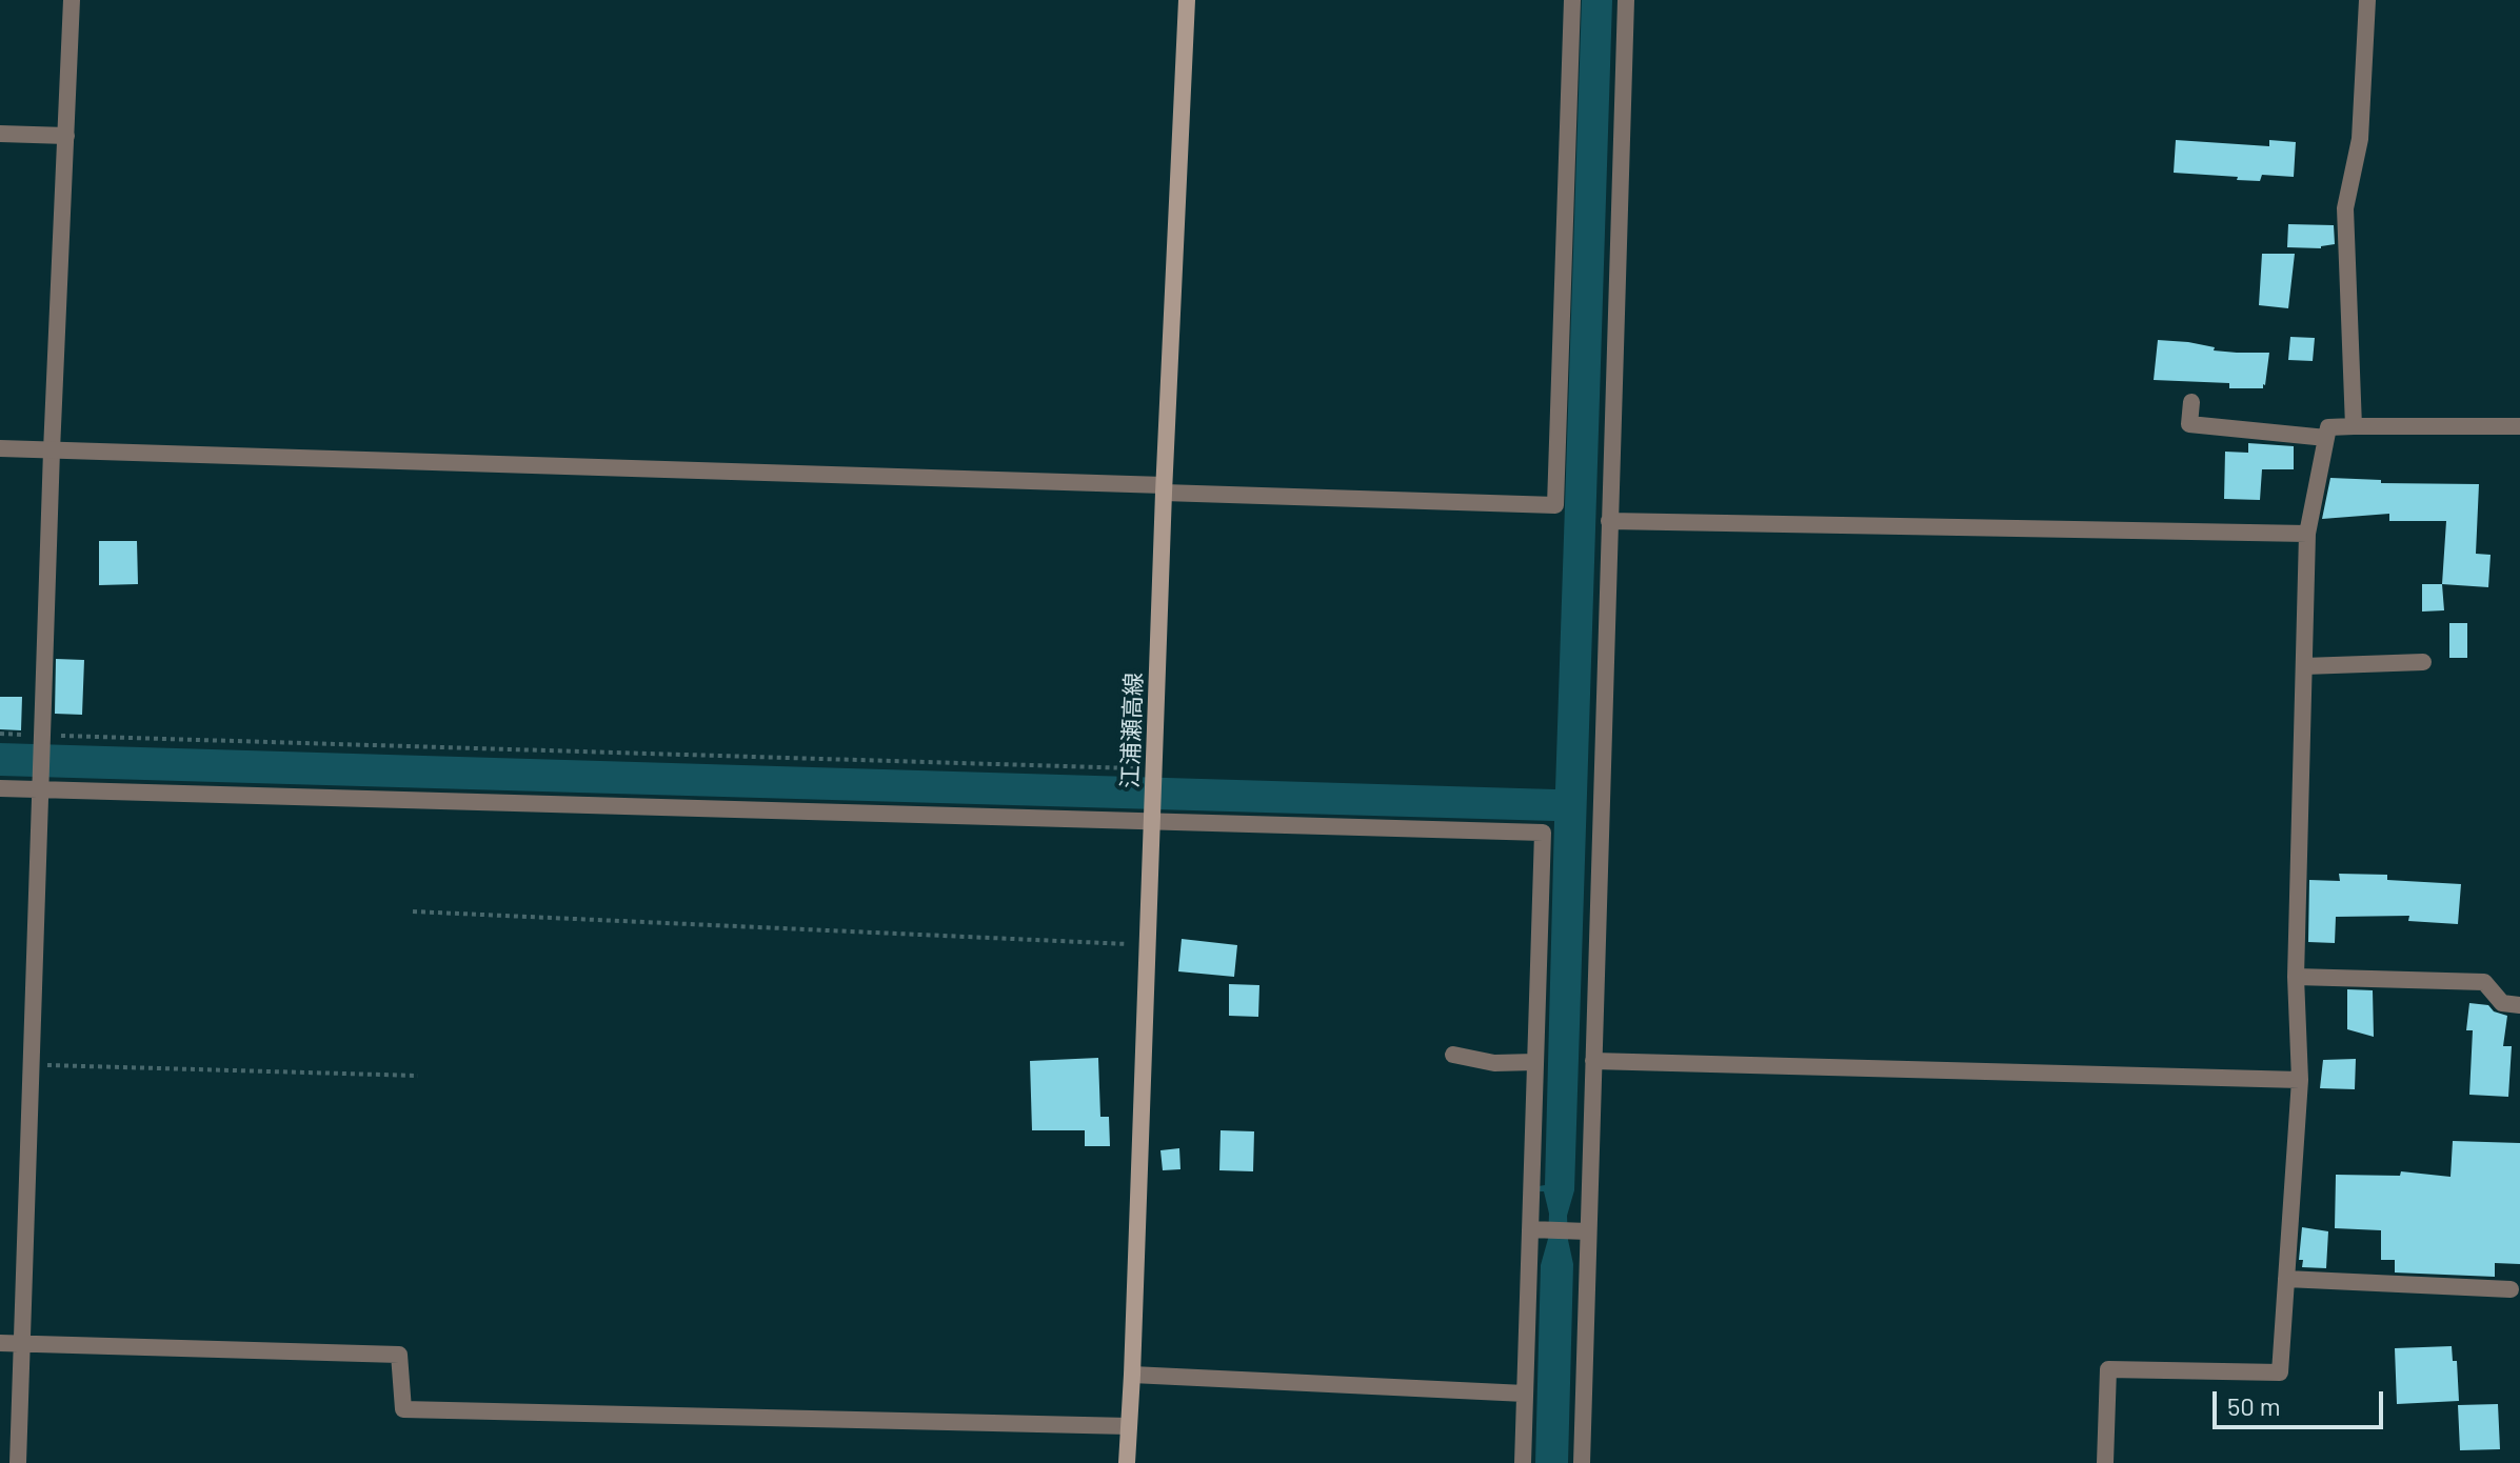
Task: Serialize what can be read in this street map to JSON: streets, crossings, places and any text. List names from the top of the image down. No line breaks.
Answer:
{"streets":{"main road":["江浦瀬高線"]},"scale_bar":"50 m"}
